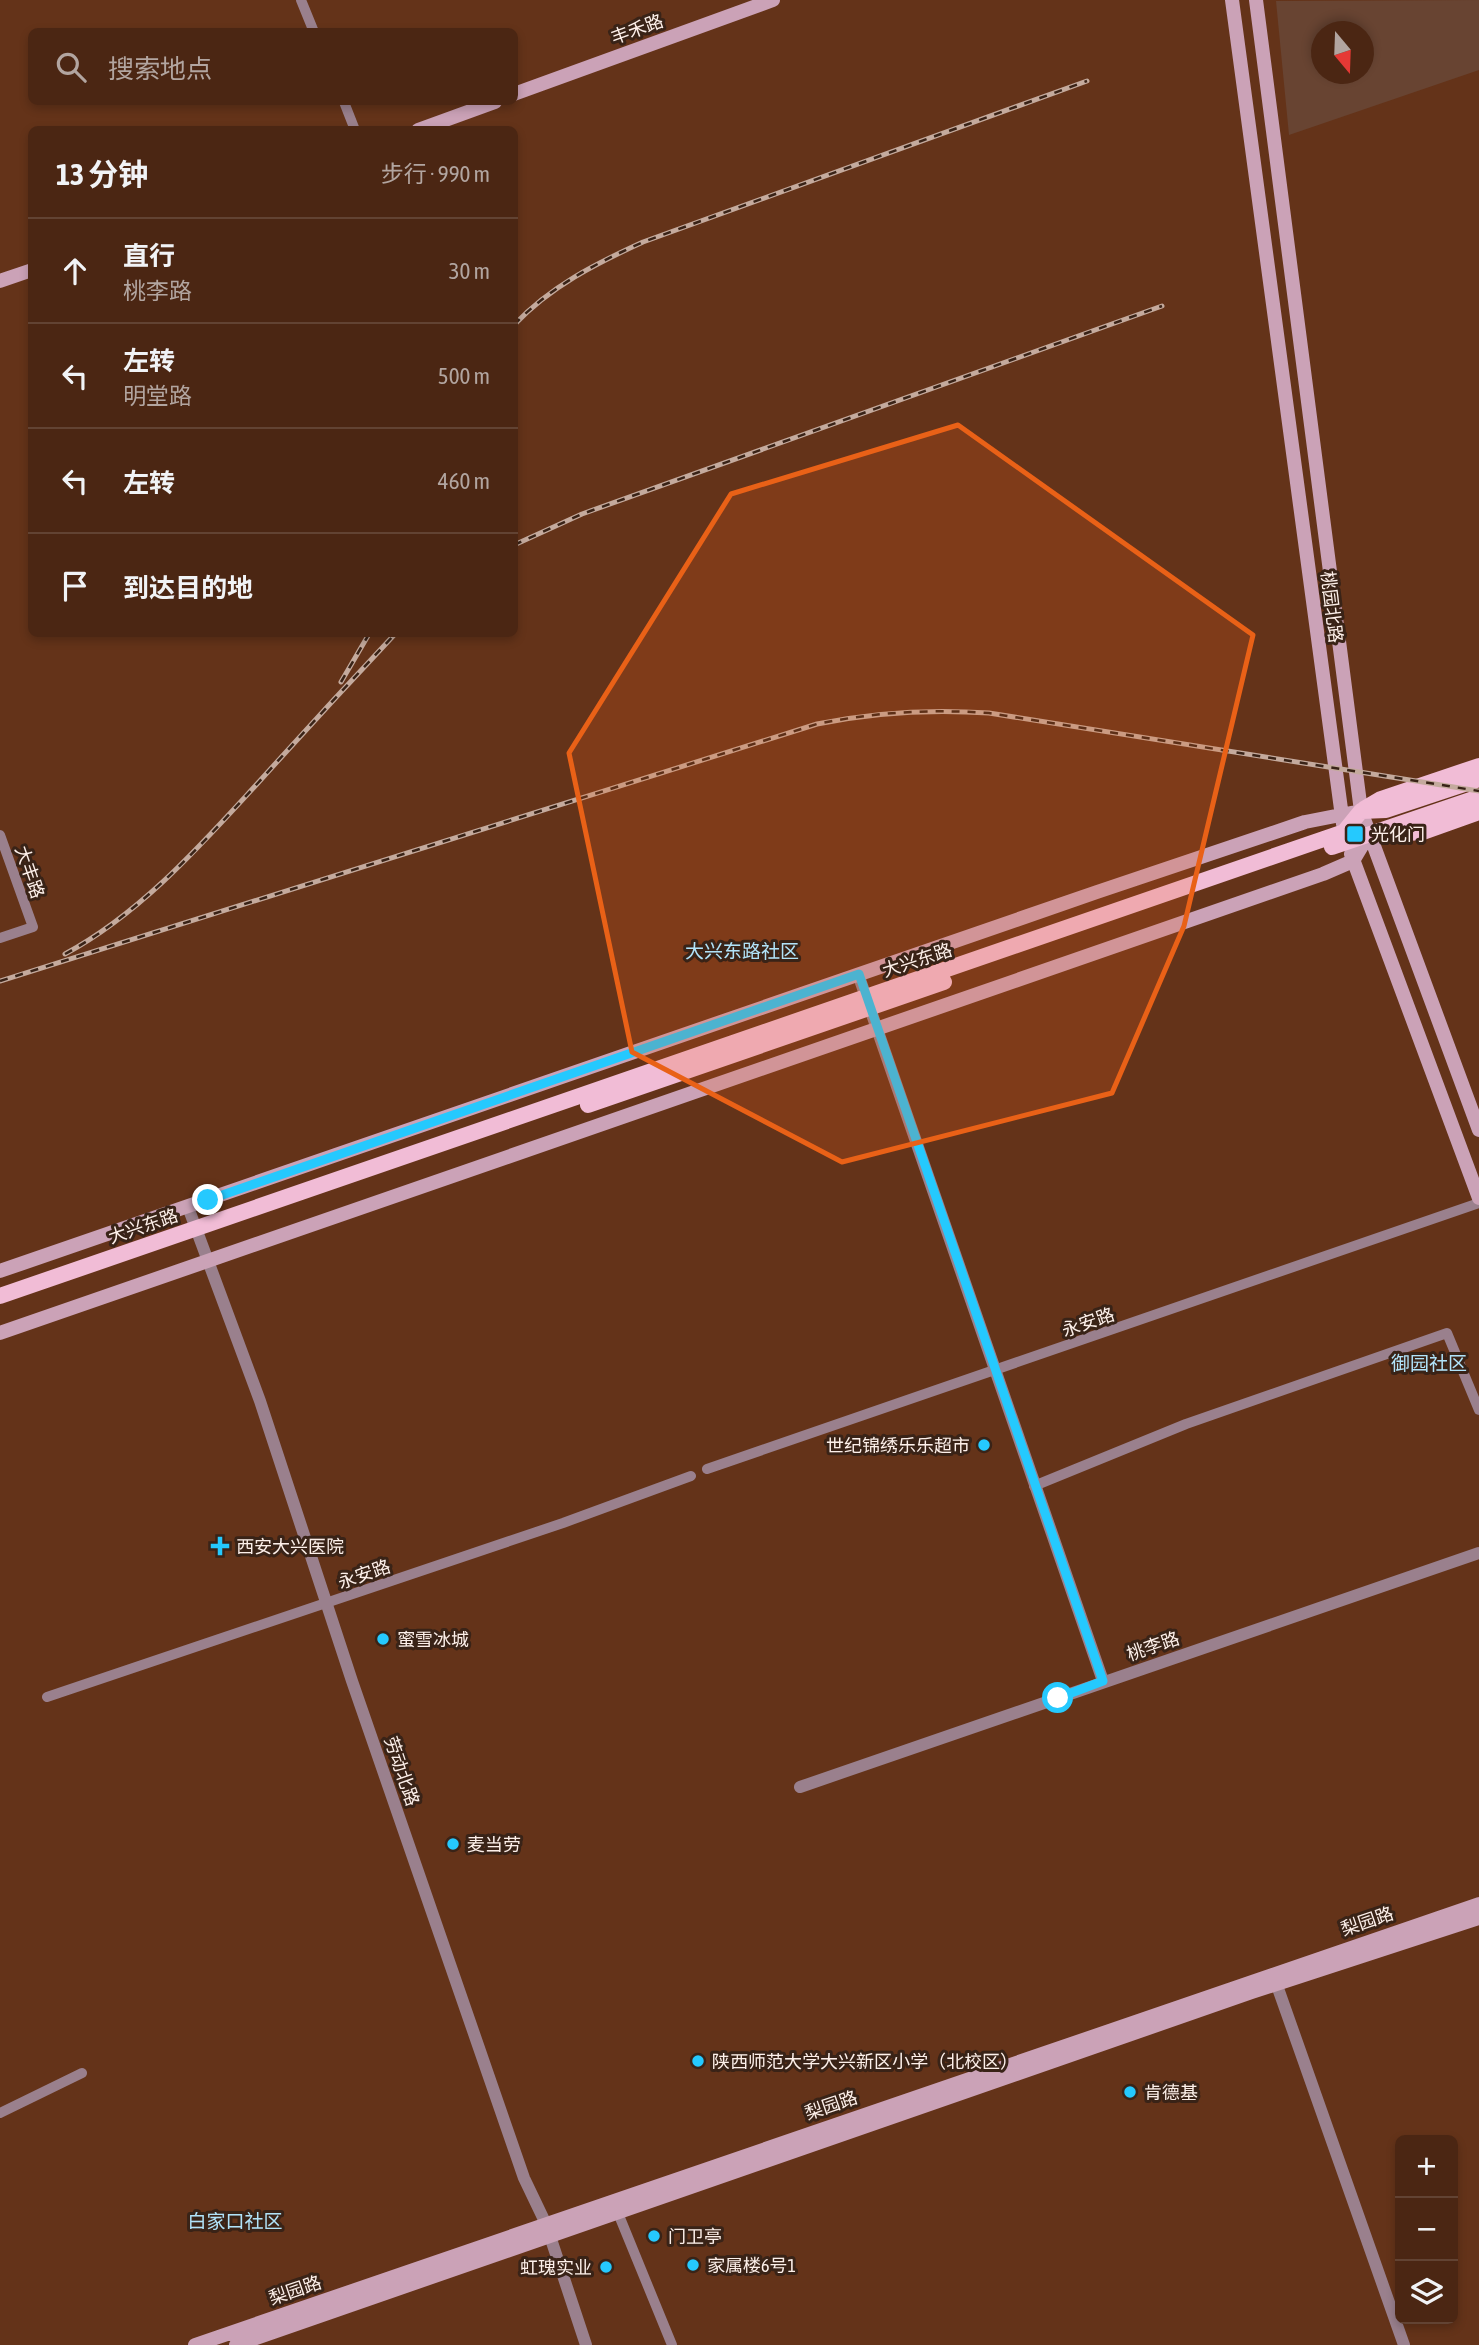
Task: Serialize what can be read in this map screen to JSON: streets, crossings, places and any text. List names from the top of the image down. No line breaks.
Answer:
{"streets":{"main road":["丰禾路","桃园北路","大兴东路","梨园路"],"street":["大丰路","永安路","桃李路","劳动北路"]},"crossings":[["桃园北路","大兴东路"],["桃园北路","永安路"],["大兴东路","劳动北路"],["永安路","劳动北路"],["劳动北路","梨园路"]],"districts":["大兴东路社区","御园社区","白家口社区"],"places":{"transit":["光化门"],"other":["世纪锦绣乐乐超市","蜜雪冰城","麦当劳","陕西师范大学大兴新区小学（北校区）","肯德基","门卫亭","家属楼6号1","虹瑰实业"],"health":["西安大兴医院"]},"north":"bottom","page":{"search":"搜索地点","heading":["13 分钟","步行 · 990 m"],"list":[["直行","桃李路","30 m"],["左转","明堂路","500 m"],["左转","460 m"],"到达目的地"],"map_buttons":["+","−"]}}
